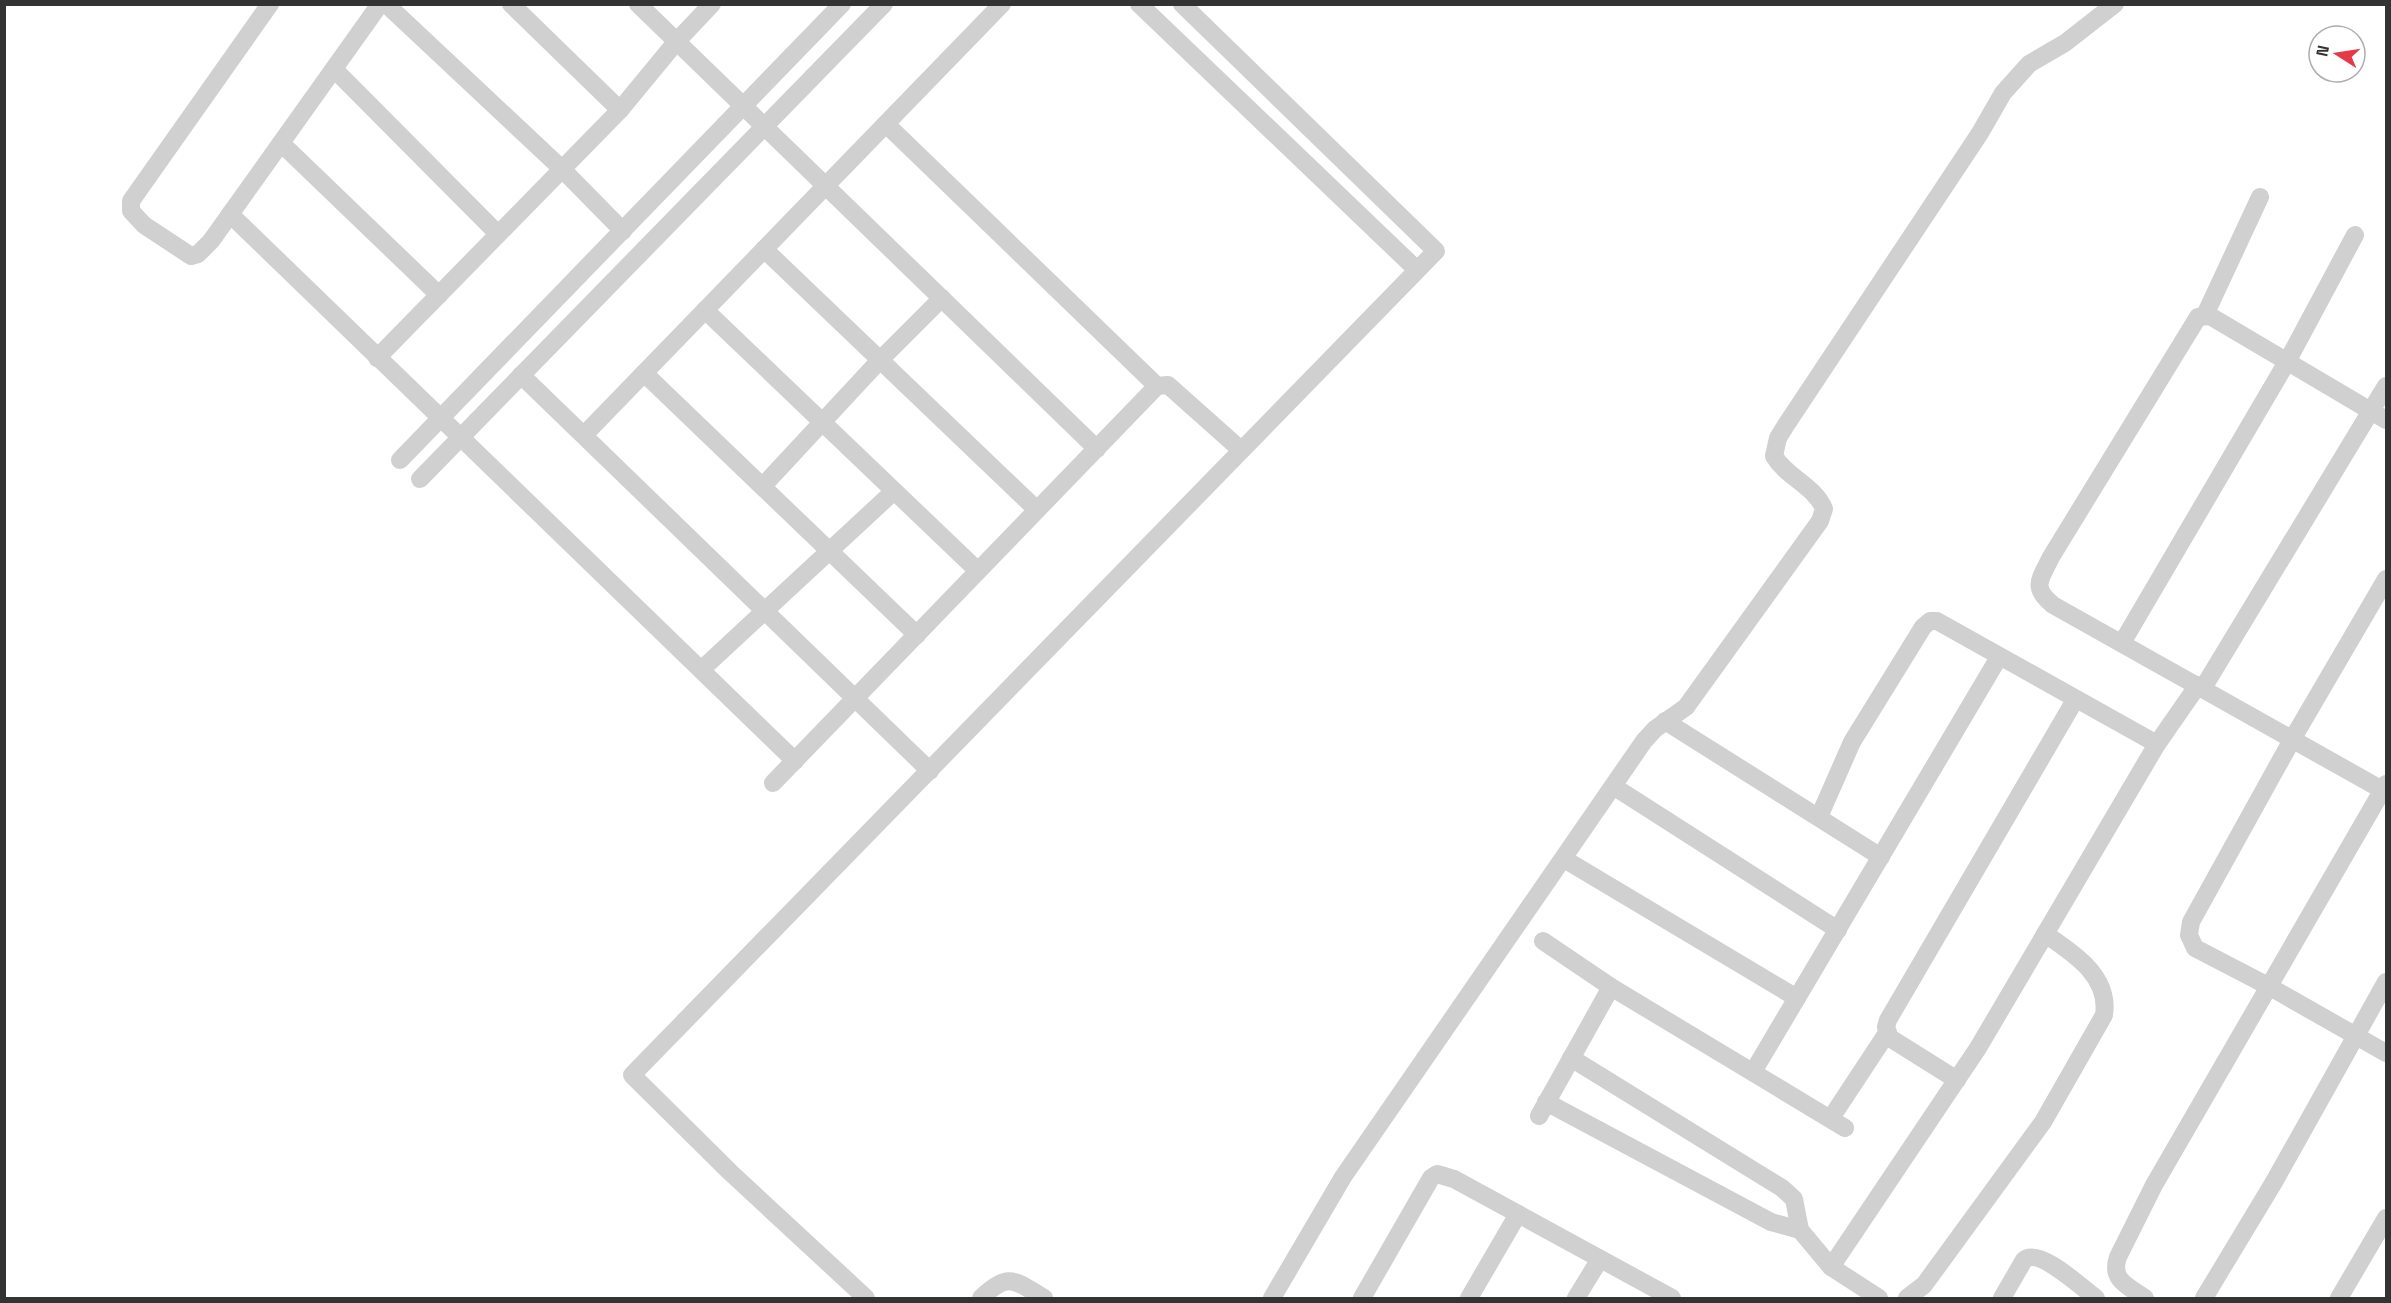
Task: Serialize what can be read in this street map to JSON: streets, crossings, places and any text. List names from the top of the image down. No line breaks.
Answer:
{"north":"left"}
